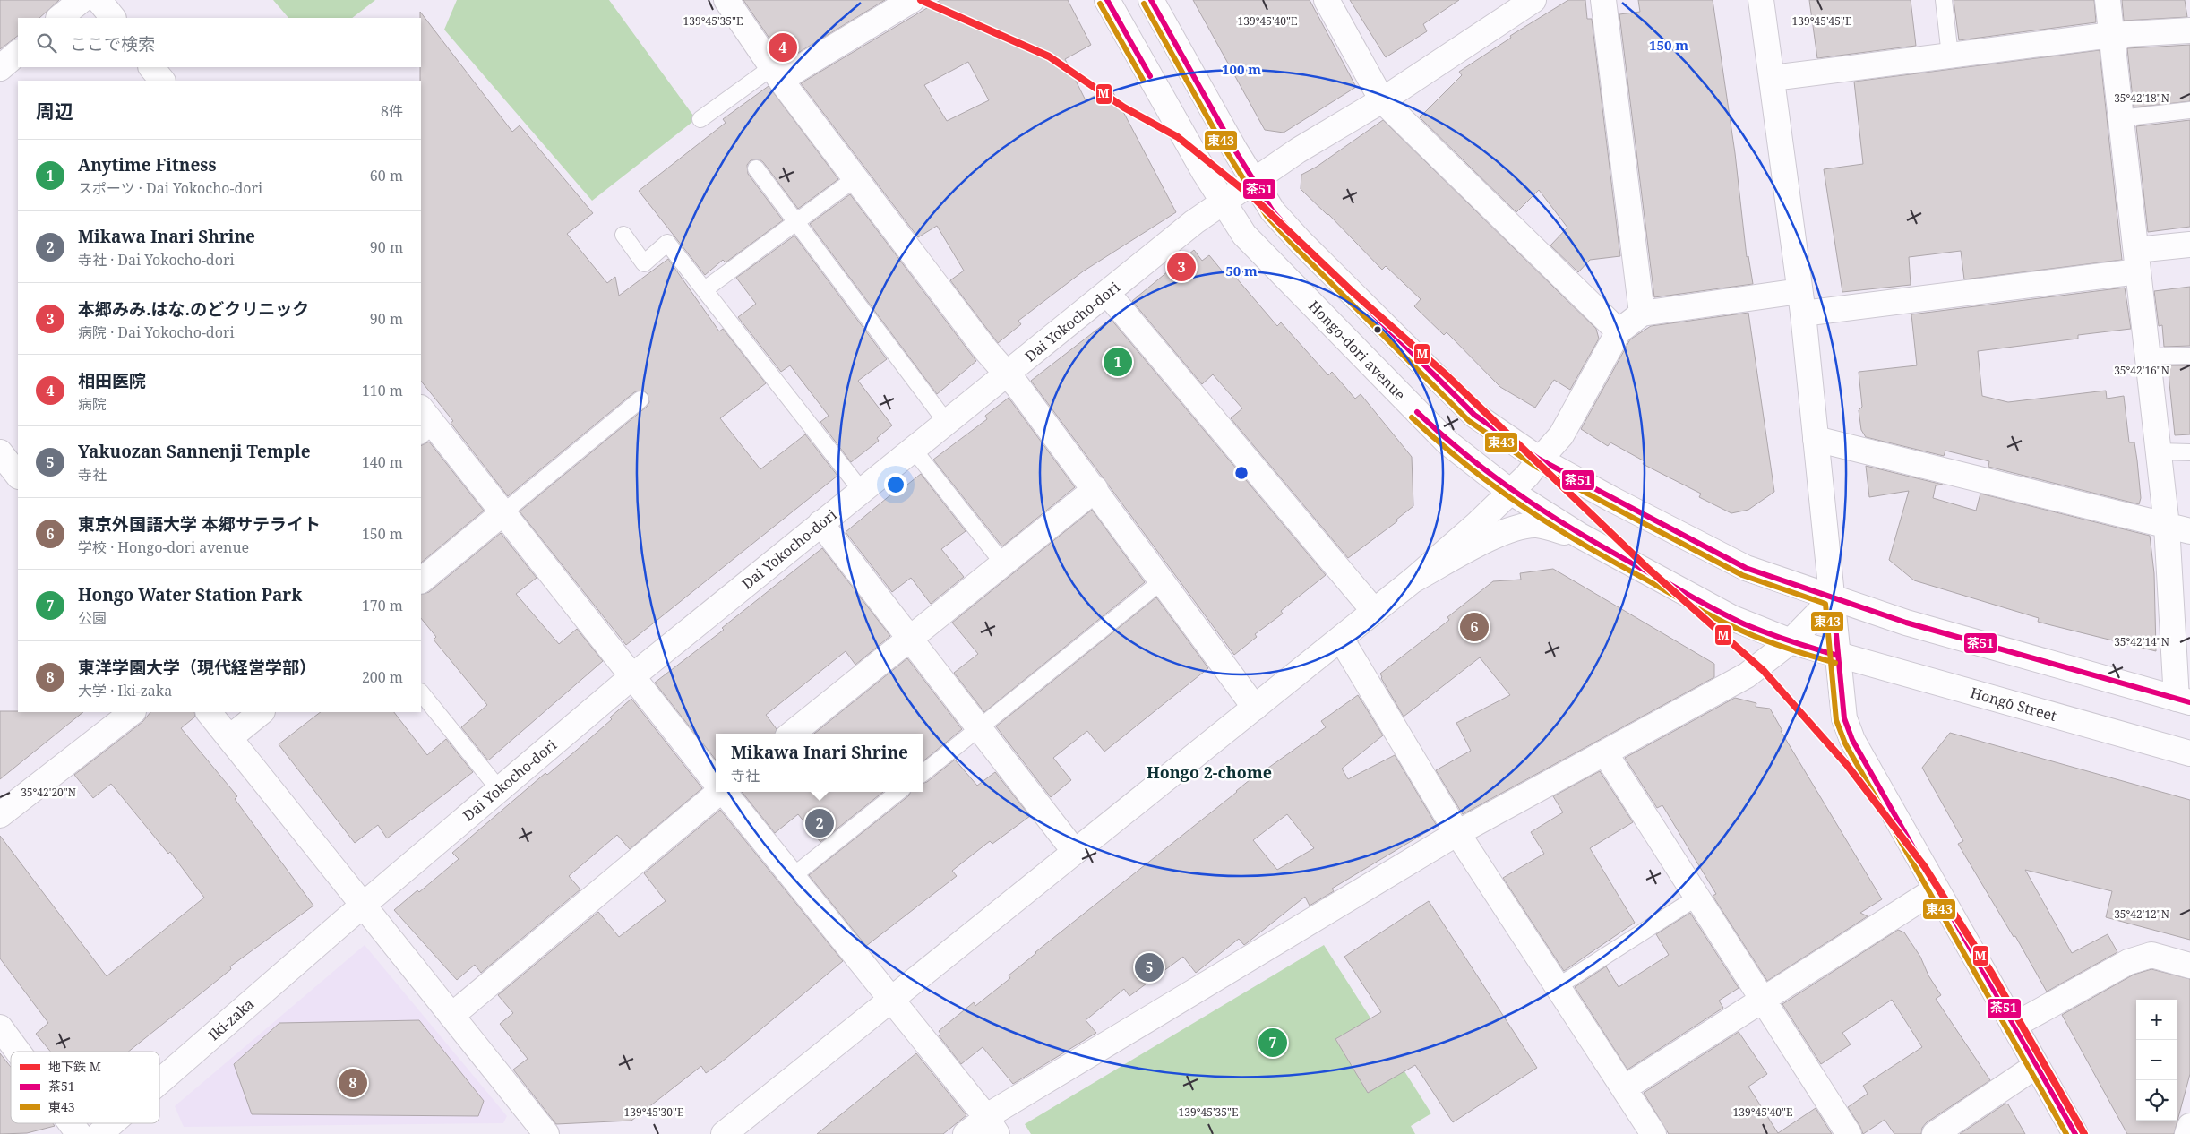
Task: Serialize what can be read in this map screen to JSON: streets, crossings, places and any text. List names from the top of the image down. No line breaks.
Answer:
{"streets":{"main road":["Dai Yokocho-dori","Hongo-dori avenue","Hongō Street","Iki-zaka"]},"crossings":[["Dai Yokocho-dori","Hongo-dori avenue"],["Dai Yokocho-dori","Iki-zaka"],["Hongo-dori avenue","Hongō Street"]],"districts":["Hongo 2-chome"],"lines":["metro line M","transit line 茶51","transit line 東43"],"legend":["地下鉄 M","茶51","東43"],"page":{"search":"ここで検索","pins":["4","3","1","6","2","5","7","8"],"heading":["周辺","8件"],"list":[{"mark":"1","name":"Anytime Fitness","note":"スポーツ · Dai Yokocho-dori","value":"60 m"},{"mark":"2","name":"Mikawa Inari Shrine","note":"寺社 · Dai Yokocho-dori","value":"90 m"},{"mark":"3","name":"本郷みみ.はな.のどクリニック","note":"病院 · Dai Yokocho-dori","value":"90 m"},{"mark":"4","name":"相田医院","note":"病院","value":"110 m"},{"mark":"5","name":"Yakuozan Sannenji Temple","note":"寺社","value":"140 m"},{"mark":"6","name":"東京外国語大学 本郷サテライト","note":"学校 · Hongo-dori avenue","value":"150 m"},{"mark":"7","name":"Hongo Water Station Park","note":"公園","value":"170 m"},{"mark":"8","name":"東洋学園大学（現代経営学部）","note":"大学 · Iki-zaka","value":"200 m"}],"popup":["Mikawa Inari Shrine","寺社"],"map_buttons":["+","−"]},"coordinates":["139°45'35\"E","139°45'40\"E","139°45'45\"E","35°42'18\"N","35°42'16\"N","35°42'14\"N","35°42'20\"N","35°42'12\"N","139°45'30\"E"],"rings":["150 m","100 m","50 m"]}
